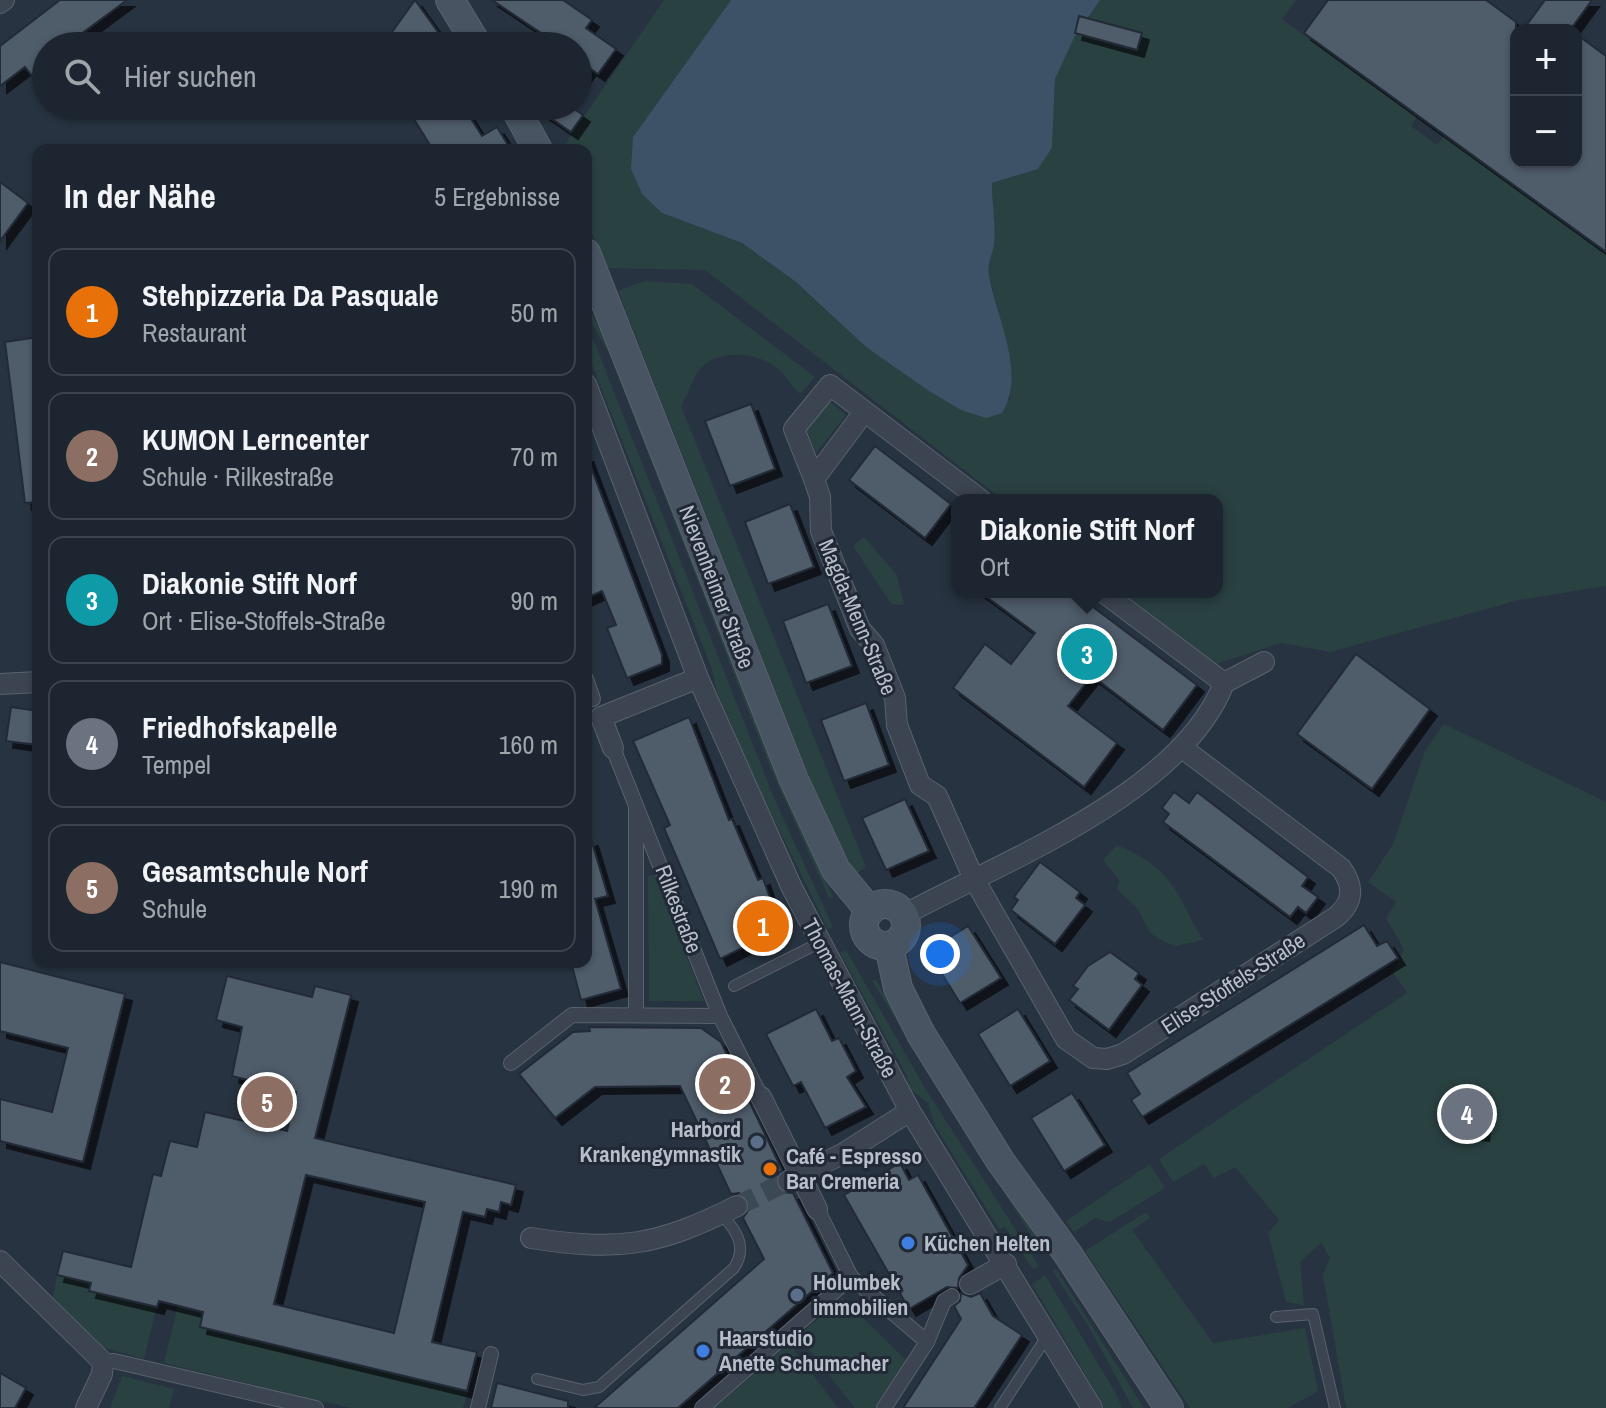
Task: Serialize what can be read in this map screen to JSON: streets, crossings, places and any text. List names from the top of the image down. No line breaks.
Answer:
{"streets":{"main road":["Nievenheimer Straße"],"street":["Magda-Menn-Straße","Rilkestraße","Elise-Stoffels-Straße","Thomas-Mann-Straße"]},"crossings":[["Magda-Menn-Straße","Elise-Stoffels-Straße"],["Rilkestraße","Thomas-Mann-Straße"]],"places":["Harbord Krankengymnastik","Café - Espresso Bar Cremeria","Küchen Helten","Holumbek immobilien","Haarstudio Anette Schumacher"],"page":{"map_buttons":["+","−"],"search":"Hier suchen","heading":["In der Nähe","5 Ergebnisse"],"list":[{"mark":"1","name":"Stehpizzeria Da Pasquale","note":"Restaurant","value":"50 m"},{"mark":"2","name":"KUMON Lerncenter","note":"Schule · Rilkestraße","value":"70 m"},{"mark":"3","name":"Diakonie Stift Norf","note":"Ort · Elise-Stoffels-Straße","value":"90 m"},{"mark":"4","name":"Friedhofskapelle","note":"Tempel","value":"160 m"},{"mark":"5","name":"Gesamtschule Norf","note":"Schule","value":"190 m"}],"popup":["Diakonie Stift Norf","Ort"],"pins":["3","1","2","5","4"]}}
